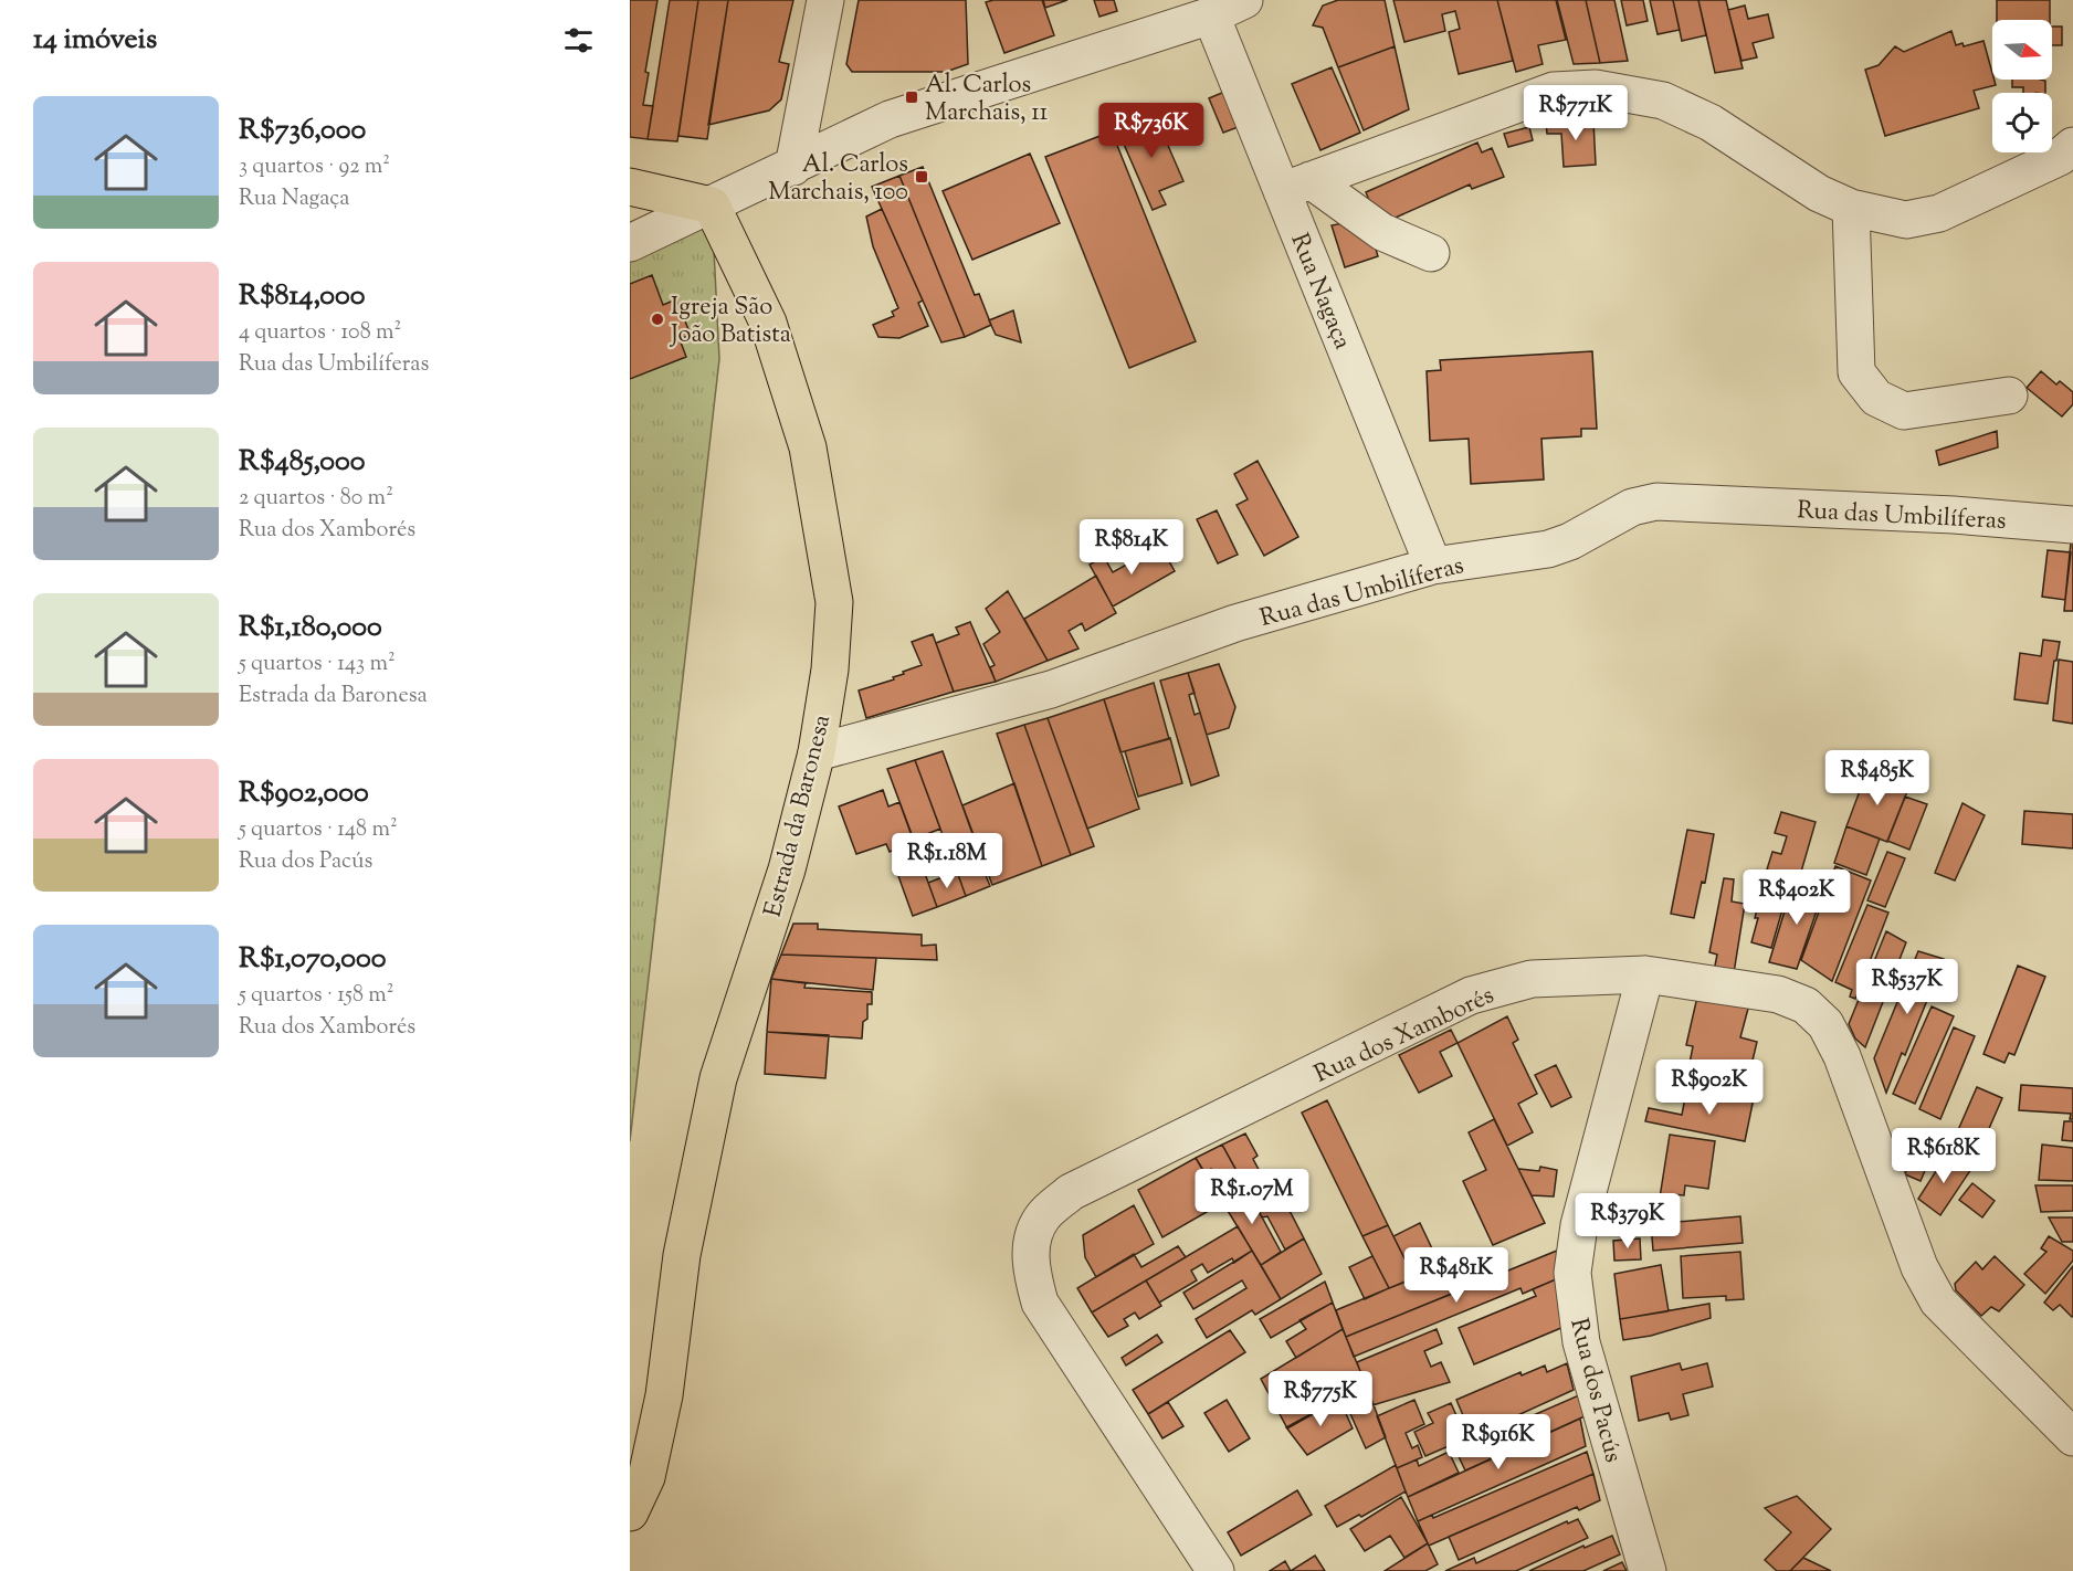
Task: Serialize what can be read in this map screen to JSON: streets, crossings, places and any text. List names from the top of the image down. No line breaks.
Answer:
{"streets":{"main road":["Estrada da Baronesa"],"street":["Rua Nagaça","Rua das Umbilíferas","Rua dos Xamborés","Rua dos Pacús"]},"crossings":[["Rua Nagaça","Rua das Umbilíferas"],["Rua das Umbilíferas","Estrada da Baronesa"],["Rua dos Xamborés","Rua dos Pacús"]],"places":{"transit":["Al. Carlos Marchais, 11","Al. Carlos Marchais, 100"],"other":["Igreja São João Batista"]},"north":"right","page":{"heading":"14 imóveis","list":[{"name":"R$736,000","note":"3 quartos · 92 m² · Rua Nagaça"},{"name":"R$814,000","note":"4 quartos · 108 m² · Rua das Umbilíferas"},{"name":"R$485,000","note":"2 quartos · 80 m² · Rua dos Xamborés"},{"name":"R$1,180,000","note":"5 quartos · 143 m² · Estrada da Baronesa"},{"name":"R$902,000","note":"5 quartos · 148 m² · Rua dos Pacús"},{"name":"R$1,070,000","note":"5 quartos · 158 m² · Rua dos Xamborés"}],"price":["R$771K","R$736K","R$814K","R$485K","R$1.18M","R$402K","R$537K","R$902K","R$618K","R$1.07M","R$379K","R$481K","R$775K","R$916K"]}}
